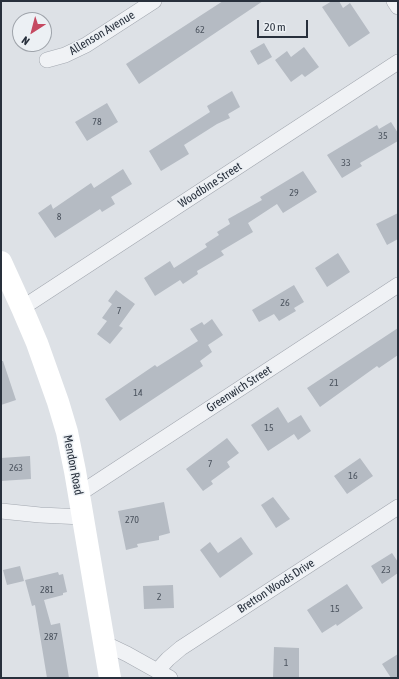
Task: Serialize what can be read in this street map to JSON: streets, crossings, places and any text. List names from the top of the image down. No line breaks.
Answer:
{"streets":{"street":["Allenson Avenue","Woodbine Street","Greenwich Street","Mendon Road","Bretton Woods Drive"]},"crossings":[["Woodbine Street","Mendon Road"],["Greenwich Street","Mendon Road"]],"house_numbers":["62","78","35","33","29","8","26","7","21","14","15","7","263","16","270","23","281","2","15","287","1"],"scale_bar":"20 m","north":"bottom left"}
